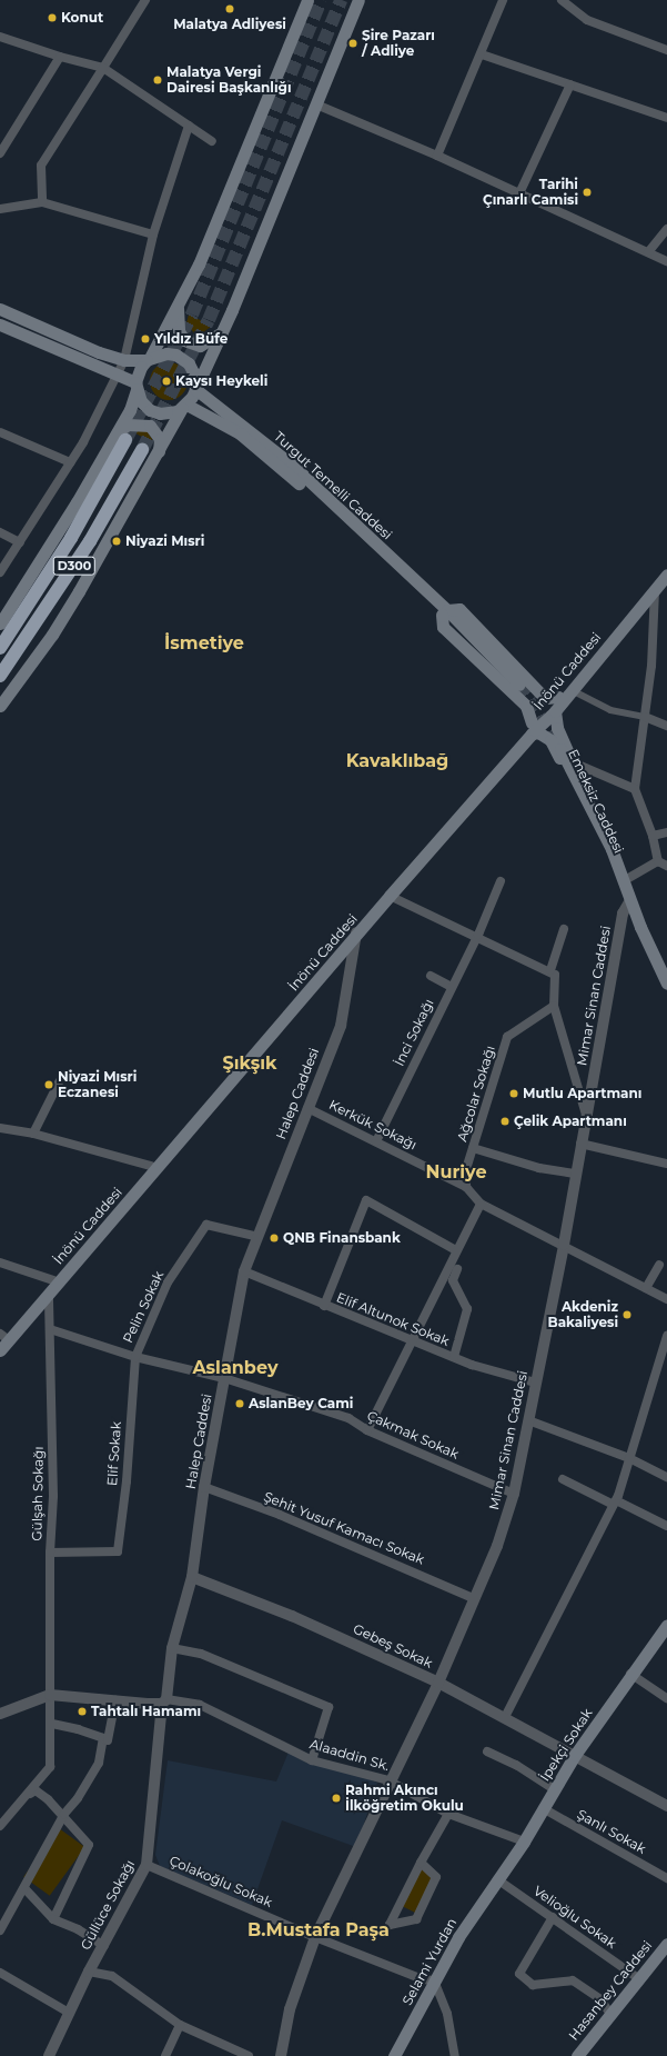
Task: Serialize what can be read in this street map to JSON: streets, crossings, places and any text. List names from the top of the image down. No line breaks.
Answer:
{"streets":{"highway":["D300"],"main road":["Turgut Temelli Caddesi","İnönü Caddesi","Emeksiz Caddesi","İpekçi Sokak","Selami Yurdan","Hasanbey Caddesi"],"street":["Mimar Sinan Caddesi","İnci Sokağı","Halep Caddesi","Ağcolar Sokağı","Kerkük Sokağı","Pelin Sokak","Elif Altunok Sokak","Çakmak Sokak","Elif Sokak","Gülşah Sokağı","Şehit Yusuf Kamacı Sokak","Gebeş Sokak","Alaaddin Sk.","Şanlı Sokak","Çolakoğlu Sokak","Güllüce Sokağı","Velioğlu Sokak"]},"crossings":[["Turgut Temelli Caddesi","İnönü Caddesi"],["Turgut Temelli Caddesi","Emeksiz Caddesi"],["İnönü Caddesi","Emeksiz Caddesi"],["İnönü Caddesi","Halep Caddesi"],["İnönü Caddesi","Gülşah Sokağı"],["Emeksiz Caddesi","Mimar Sinan Caddesi"],["Mimar Sinan Caddesi","Kerkük Sokağı"],["Mimar Sinan Caddesi","Elif Altunok Sokak"],["Mimar Sinan Caddesi","Çakmak Sokak"],["Mimar Sinan Caddesi","Şehit Yusuf Kamacı Sokak"],["Mimar Sinan Caddesi","Gebeş Sokak"],["Mimar Sinan Caddesi","Alaaddin Sk."],["Mimar Sinan Caddesi","Çolakoğlu Sokak"],["İnci Sokağı","Kerkük Sokağı"],["Halep Caddesi","Kerkük Sokağı"],["Halep Caddesi","Pelin Sokak"],["Halep Caddesi","Elif Altunok Sokak"],["Halep Caddesi","Çakmak Sokak"],["Halep Caddesi","Şehit Yusuf Kamacı Sokak"],["Halep Caddesi","Gebeş Sokak"],["Halep Caddesi","Alaaddin Sk."],["Halep Caddesi","Güllüce Sokağı"],["Ağcolar Sokağı","Kerkük Sokağı"],["Pelin Sokak","Çakmak Sokak"],["Pelin Sokak","Elif Sokak"],["Çakmak Sokak","Elif Sokak"],["Çakmak Sokak","Gülşah Sokağı"],["Elif Sokak","Gülşah Sokağı"],["Gebeş Sokak","İpekçi Sokak"],["İpekçi Sokak","Alaaddin Sk."],["İpekçi Sokak","Şanlı Sokak"],["İpekçi Sokak","Velioğlu Sokak"],["İpekçi Sokak","Selami Yurdan"],["Alaaddin Sk.","Güllüce Sokağı"],["Çolakoğlu Sokak","Güllüce Sokağı"],["Çolakoğlu Sokak","Selami Yurdan"],["Velioğlu Sokak","Selami Yurdan"],["Velioğlu Sokak","Hasanbey Caddesi"]],"districts":["İsmetiye","Kavaklıbağ","Şıkşık","Nuriye","Aslanbey","B.Mustafa Paşa"],"places":["Malatya Adliyesi","Konut","Şire Pazarı / Adliye","Malatya Vergi Dairesi Başkanlığı","Tarihi Çınarlı Camisi","Yıldız Büfe","Kaysı Heykeli","Niyazi Mısri","Niyazi Mısri Eczanesi","Mutlu Apartmanı","Çelik Apartmanı","QNB Finansbank","Akdeniz Bakaliyesi","AslanBey Cami","Tahtalı Hamamı","Rahmi Akıncı İlköğretim Okulu"]}
